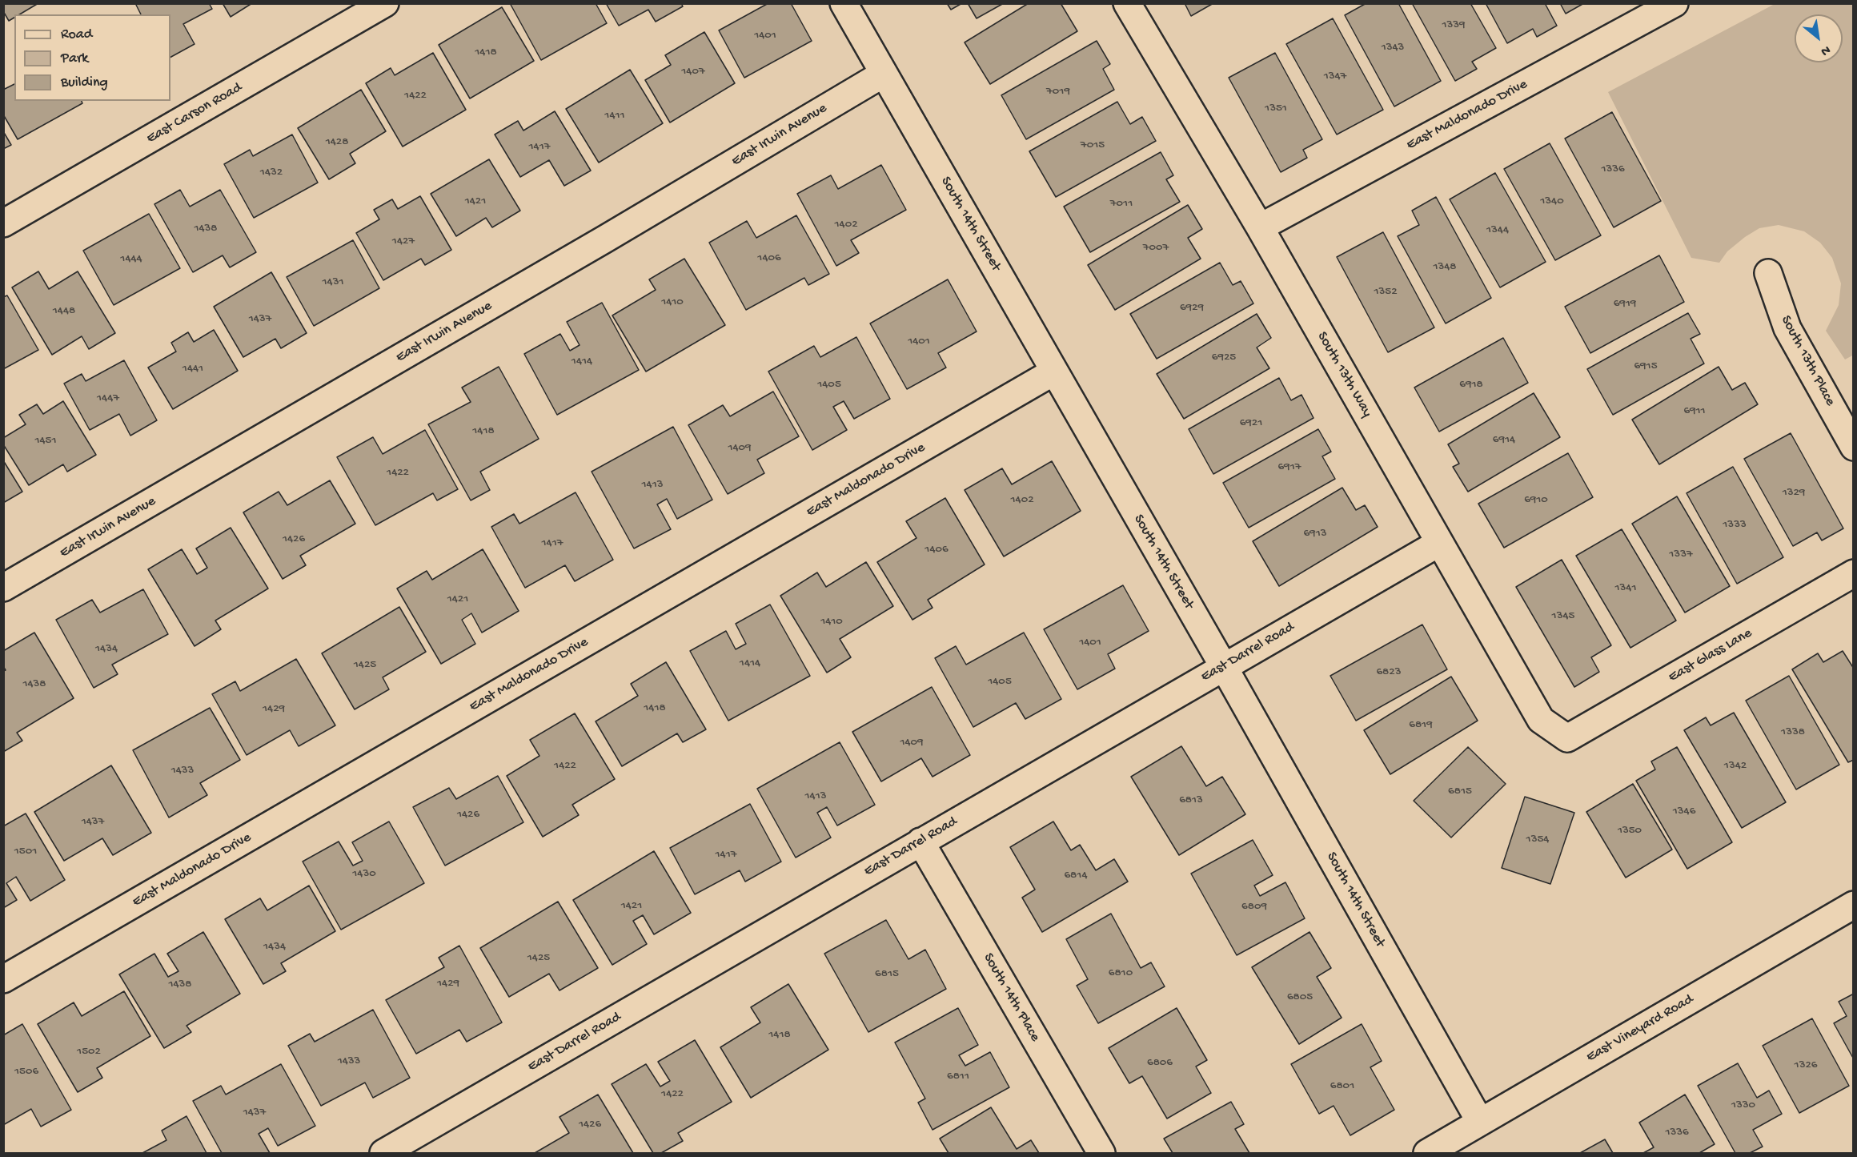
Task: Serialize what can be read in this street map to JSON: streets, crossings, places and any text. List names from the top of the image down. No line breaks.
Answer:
{"streets":{"street":["East Carson Road","East Maldonado Drive","East Irwin Avenue","South 14th Street","South 13th Place","South 13th Way","East Darrel Road","East Glass Lane","South 14th Place","East Vineyard Road"]},"crossings":[["East Maldonado Drive","South 14th Street"],["East Maldonado Drive","South 13th Way"],["East Irwin Avenue","South 14th Street"],["South 14th Street","East Darrel Road"],["South 14th Street","East Vineyard Road"],["South 13th Way","East Darrel Road"],["South 13th Way","East Glass Lane"],["East Darrel Road","South 14th Place"]],"house_numbers":["1339","1401","1343","1418","1407","1347","7019","1422","1351","1411","1428","7015","1417","1336","1432","1421","1340","7011","1402","1438","1344","1427","7007","1406","1444","1348","1431","1352","1410","6919","6929","1448","1437","1401","6925","1414","6915","1441","1405","6918","1447","6911","6921","1418","6914","1451","1409","6917","1422","1413","1329","1402","6910","1333","6913","1426","1417","1406","1337","1341","1421","1345","1410","1401","1434","1414","1425","6823","1405","1438","1418","1429","6819","1338","1409","1422","1342","1433","6815","1413","6813","1346","1426","1437","1350","1354","1501","1417","1430","6814","1421","6809","1434","1425","6810","6815","1429","1438","6805","1418","1502","1433","6806","1326","1506","6811","6801","1422","1330","1437","1426","1336"],"legend":["Road","Park","Building"],"north":"bottom right"}
